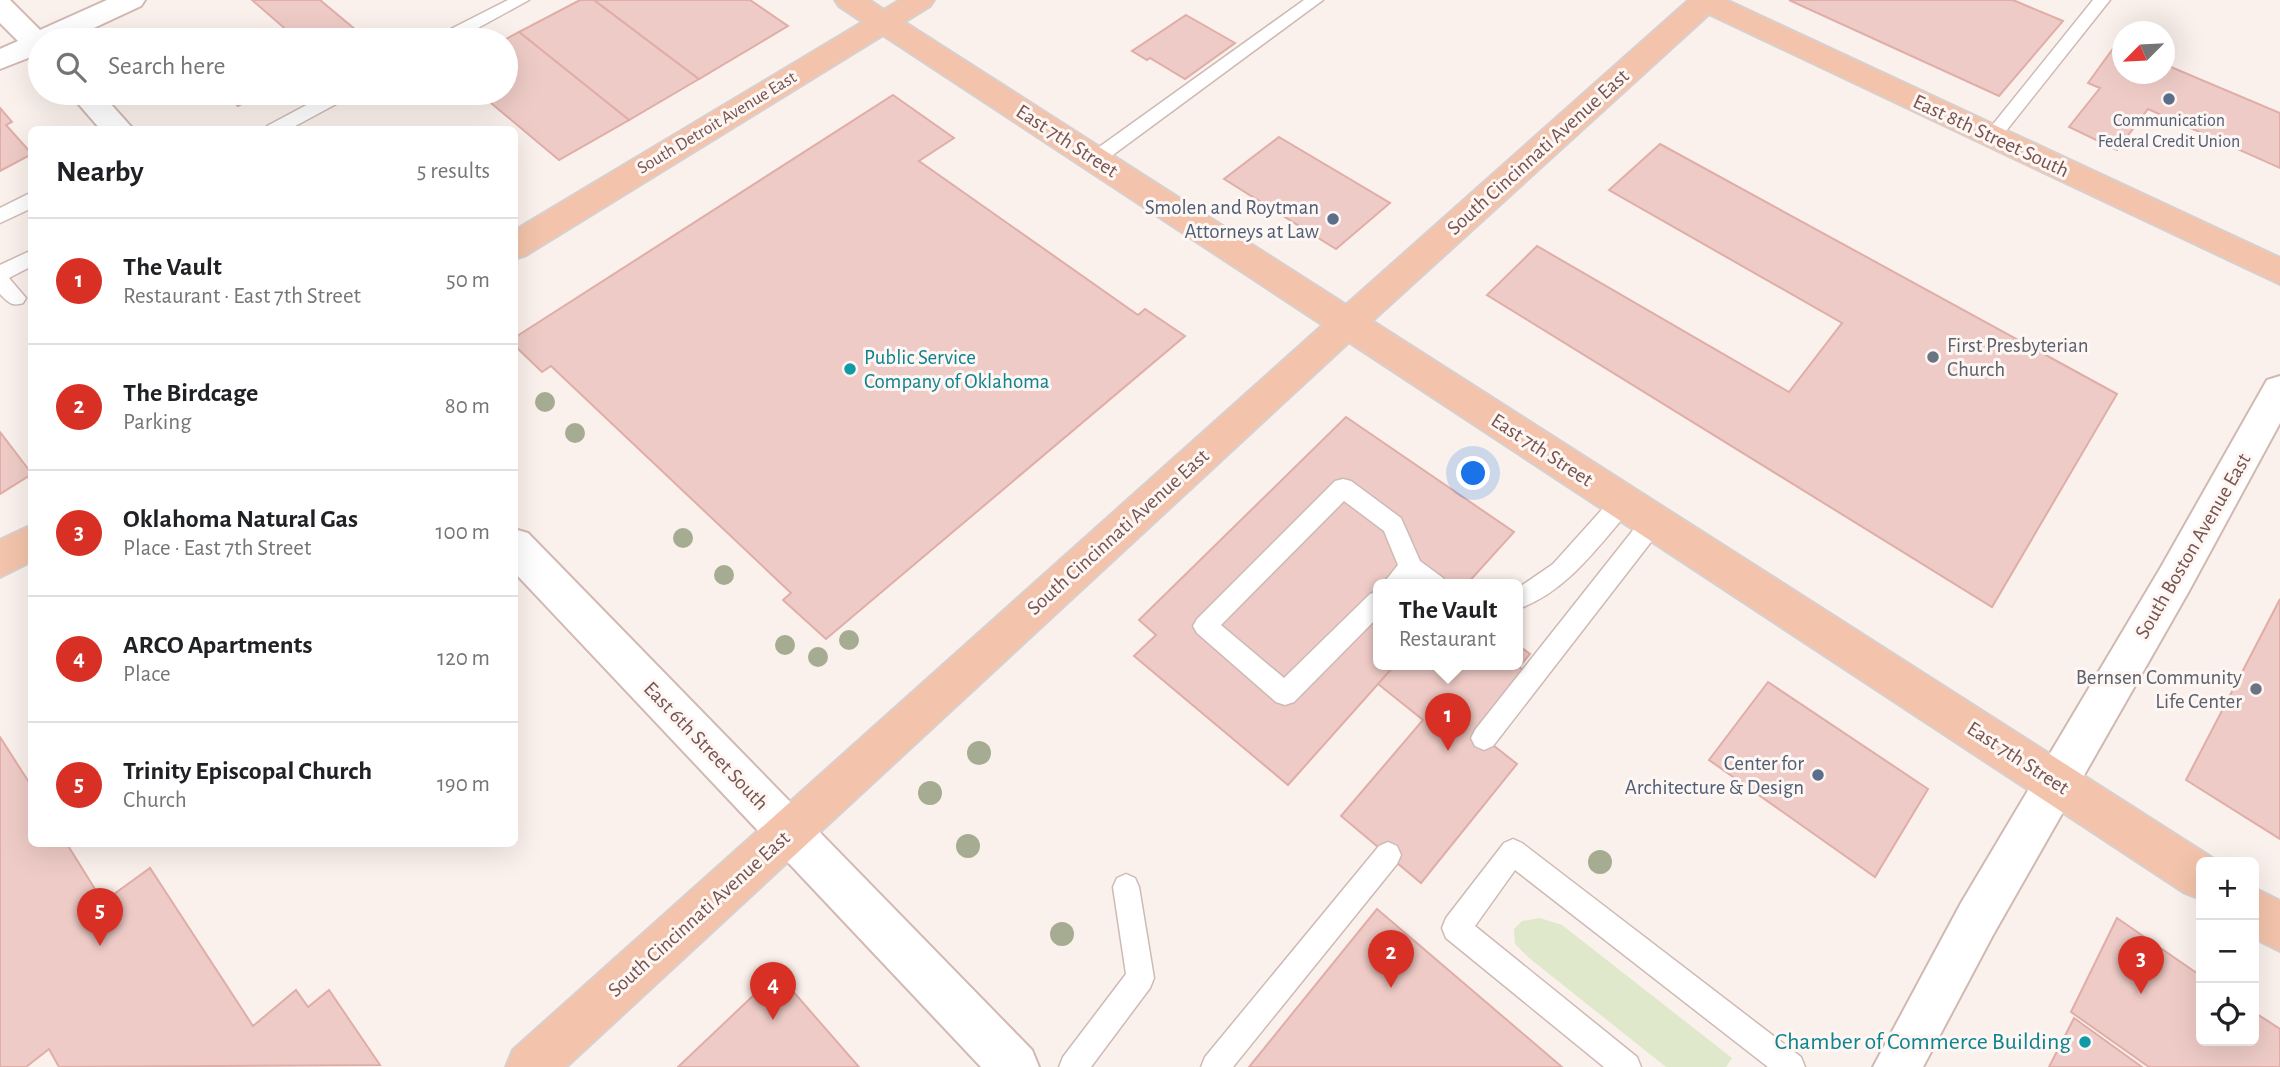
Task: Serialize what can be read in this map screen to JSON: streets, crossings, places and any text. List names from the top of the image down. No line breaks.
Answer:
{"streets":{"main road":["South Detroit Avenue East","East 8th Street South","East 7th Street","South Cincinnati Avenue East"],"street":["South Boston Avenue East","East 6th Street South"]},"crossings":[["South Detroit Avenue East","East 7th Street"],["East 8th Street South","South Cincinnati Avenue East"],["East 7th Street","South Cincinnati Avenue East"],["East 7th Street","South Boston Avenue East"],["South Cincinnati Avenue East","East 6th Street South"]],"places":["Communication Federal Credit Union","Smolen and Roytman Attorneys at Law","First Presbyterian Church","Public Service Company of Oklahoma","Bernsen Community Life Center","Center for Architecture & Design","Chamber of Commerce Building"],"north":"bottom left","page":{"search":"Search here","heading":["Nearby","5 results"],"list":[{"mark":"1","name":"The Vault","note":"Restaurant · East 7th Street","value":"50 m"},{"mark":"2","name":"The Birdcage","note":"Parking","value":"80 m"},{"mark":"3","name":"Oklahoma Natural Gas","note":"Place · East 7th Street","value":"100 m"},{"mark":"4","name":"ARCO Apartments","note":"Place","value":"120 m"},{"mark":"5","name":"Trinity Episcopal Church","note":"Church","value":"190 m"}],"popup":["The Vault","Restaurant"],"pins":["1","5","2","3","4"],"map_buttons":["+","−"]}}
